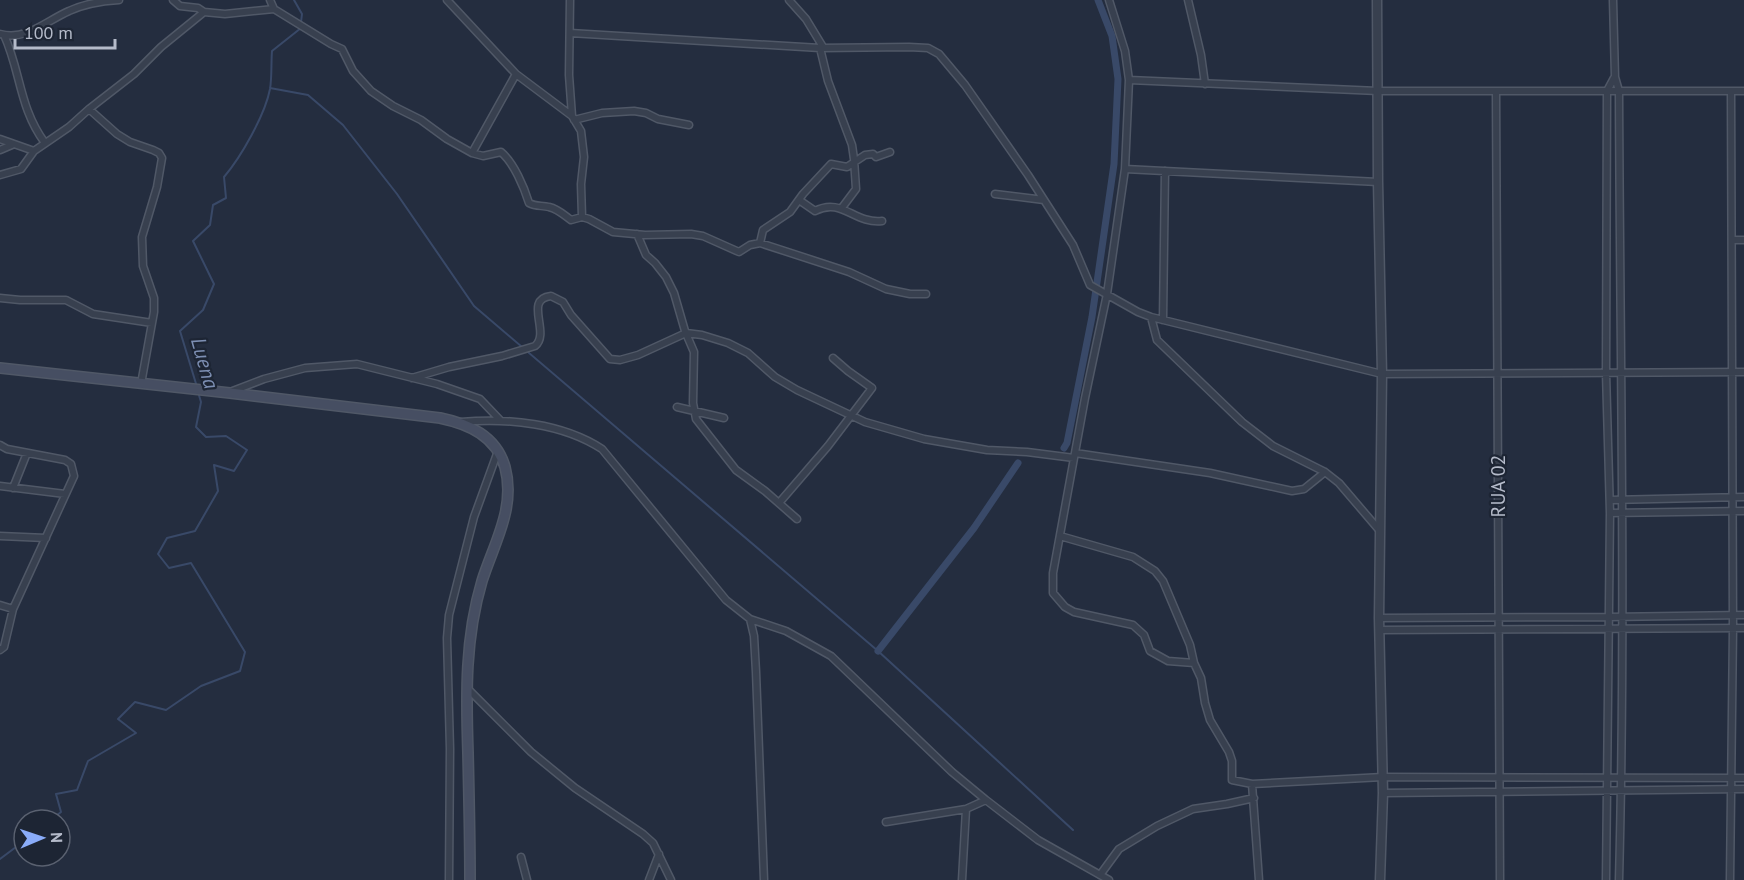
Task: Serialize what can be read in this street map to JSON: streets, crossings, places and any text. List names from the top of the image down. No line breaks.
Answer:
{"streets":{"street":["RUA 02"]},"water":["Luena"],"scale_bar":"100 m","north":"right"}
